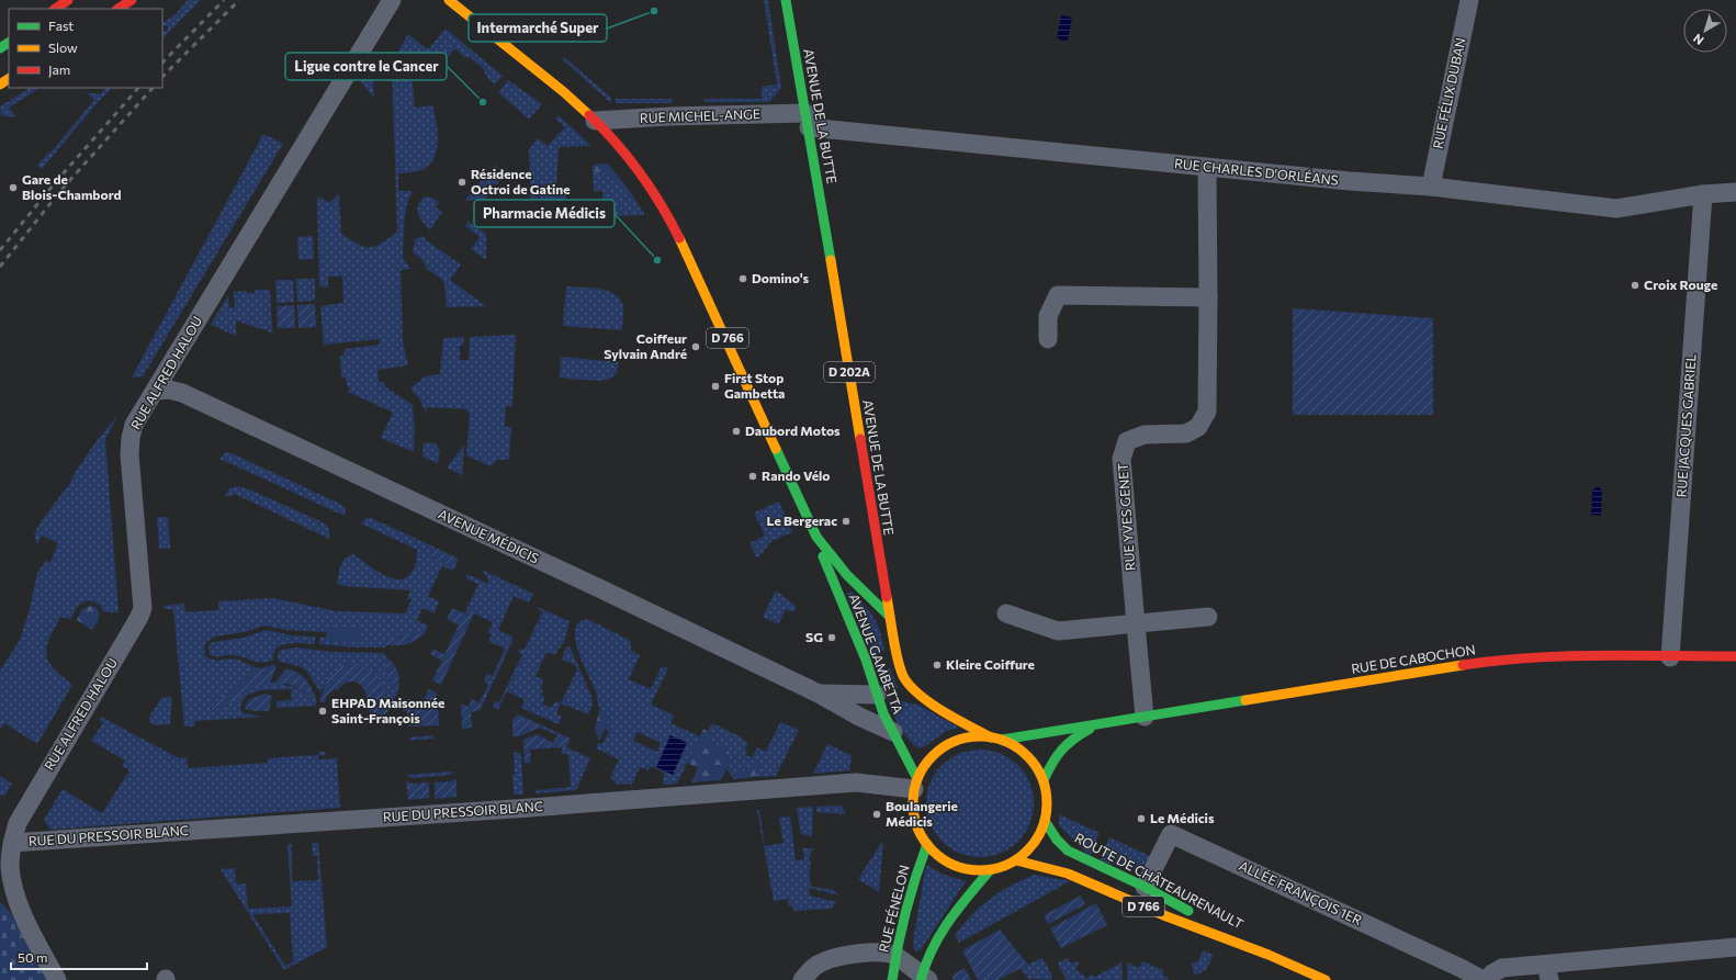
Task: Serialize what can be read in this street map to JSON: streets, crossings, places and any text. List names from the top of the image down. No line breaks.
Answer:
{"streets":{"main road":["AVENUE DE LA BUTTE","D 766","D 202A","AVENUE GAMBETTA","RUE DE CABOCHON","ROUTE DE CHÂTEAURENAULT","RUE FÉNELON"],"street":["RUE FÉLIX DUBAN","RUE MICHEL-ANGE","RUE CHARLES D'ORLÉANS","RUE ALFRED HALOU","RUE JACQUES GABRIEL","RUE YVES GENET","AVENUE MÉDICIS","RUE DU PRESSOIR BLANC","ALLÉE FRANÇOIS 1ER"]},"crossings":[["RUE FÉLIX DUBAN","RUE CHARLES D'ORLÉANS"],["RUE MICHEL-ANGE","AVENUE DE LA BUTTE"],["RUE MICHEL-ANGE","RUE CHARLES D'ORLÉANS"],["RUE MICHEL-ANGE","D 766"],["AVENUE DE LA BUTTE","RUE CHARLES D'ORLÉANS"],["AVENUE DE LA BUTTE","D 766"],["AVENUE DE LA BUTTE","AVENUE GAMBETTA"],["AVENUE DE LA BUTTE","RUE DE CABOCHON"],["AVENUE DE LA BUTTE","RUE DU PRESSOIR BLANC"],["AVENUE DE LA BUTTE","ROUTE DE CHÂTEAURENAULT"],["AVENUE DE LA BUTTE","RUE FÉNELON"],["RUE CHARLES D'ORLÉANS","RUE JACQUES GABRIEL"],["RUE CHARLES D'ORLÉANS","RUE YVES GENET"],["D 766","AVENUE GAMBETTA"],["RUE ALFRED HALOU","AVENUE MÉDICIS"],["RUE ALFRED HALOU","RUE DU PRESSOIR BLANC"],["RUE JACQUES GABRIEL","RUE DE CABOCHON"],["RUE YVES GENET","RUE DE CABOCHON"],["AVENUE MÉDICIS","AVENUE GAMBETTA"],["AVENUE GAMBETTA","RUE DE CABOCHON"],["AVENUE GAMBETTA","RUE DU PRESSOIR BLANC"],["AVENUE GAMBETTA","ROUTE DE CHÂTEAURENAULT"],["AVENUE GAMBETTA","RUE FÉNELON"],["RUE DE CABOCHON","RUE DU PRESSOIR BLANC"],["RUE DE CABOCHON","ROUTE DE CHÂTEAURENAULT"],["RUE DE CABOCHON","RUE FÉNELON"],["RUE DU PRESSOIR BLANC","ROUTE DE CHÂTEAURENAULT"],["RUE DU PRESSOIR BLANC","RUE FÉNELON"],["ROUTE DE CHÂTEAURENAULT","ALLÉE FRANÇOIS 1ER"],["ROUTE DE CHÂTEAURENAULT","RUE FÉNELON"]],"places":["Intermarché Super","Ligue contre le Cancer","Résidence Octroi de Gatine","Gare de Blois-Chambord","Pharmacie Médicis","Domino's","Croix Rouge","Coiffeur Sylvain André","First Stop Gambetta","Daubord Motos","Rando Vélo","Le Bergerac","SG","Kleire Coiffure","EHPAD Maisonnée Saint-François","Boulangerie Médicis","Le Médicis"],"legend":["Fast","Slow","Jam"],"scale_bar":"50 m","north":"bottom left"}
